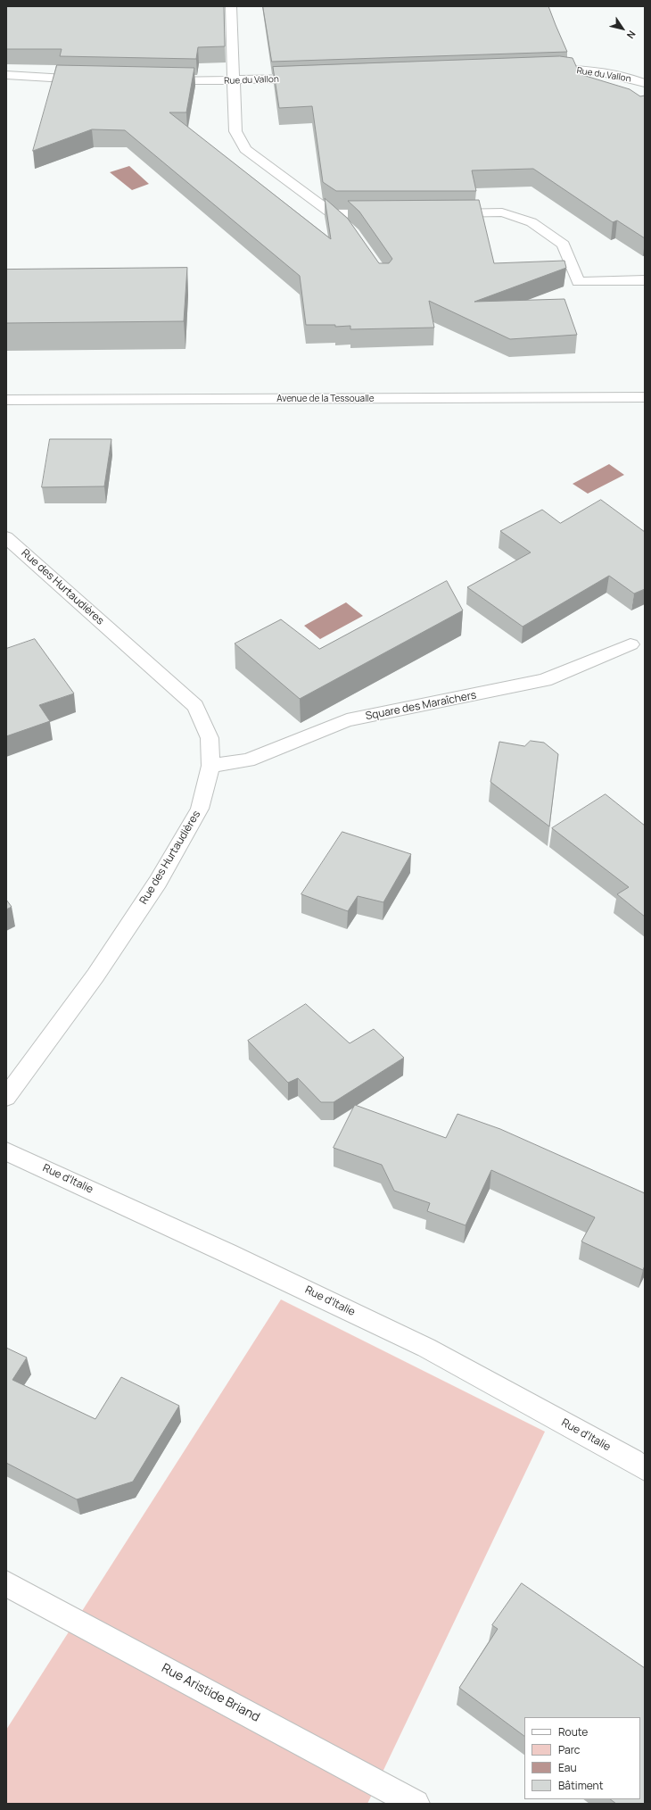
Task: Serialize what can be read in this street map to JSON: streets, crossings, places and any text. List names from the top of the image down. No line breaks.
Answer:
{"streets":{"street":["Rue du Vallon","Avenue de la Tessoualle","Rue des Hurtaudières","Square des Maraîchers","Rue d’Italie","Rue Aristide Briand"]},"crossings":[["Rue des Hurtaudières","Square des Maraîchers"]],"legend":["Route","Parc","Eau","Bâtiment"],"north":"bottom right"}
